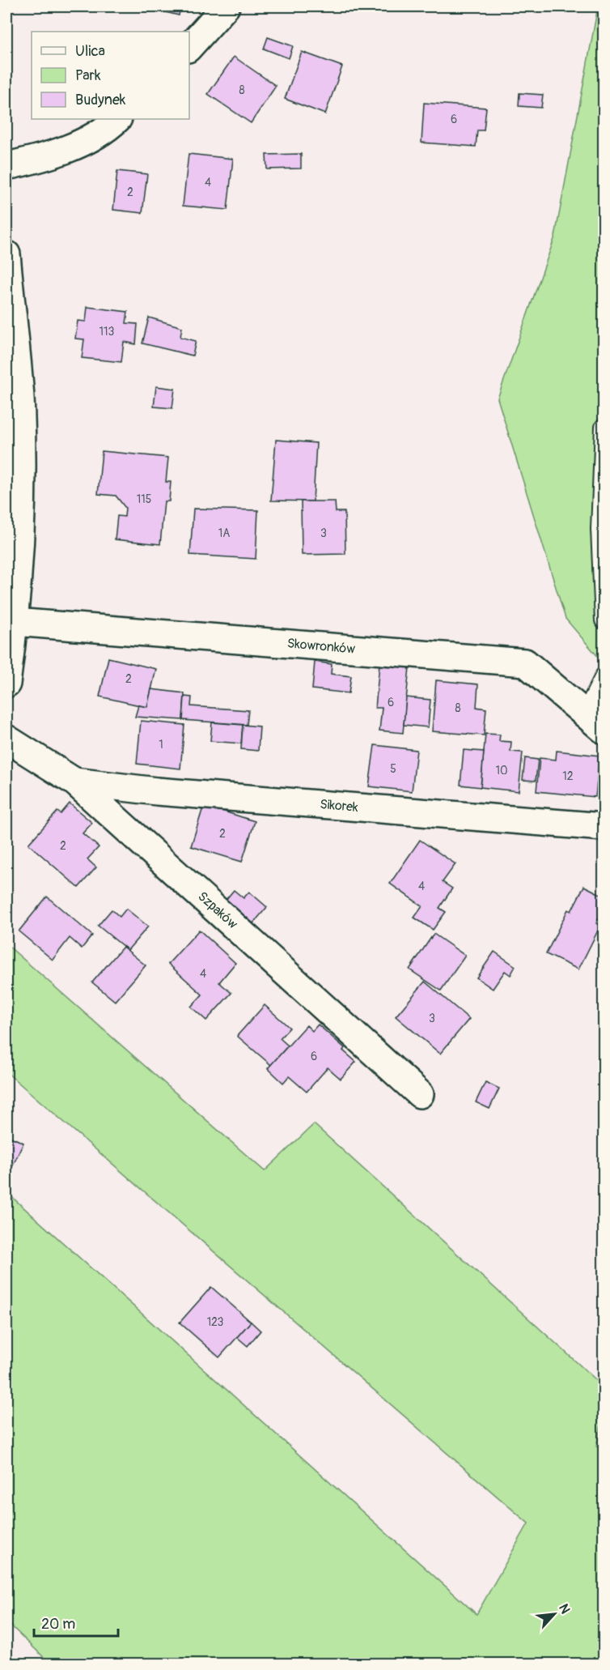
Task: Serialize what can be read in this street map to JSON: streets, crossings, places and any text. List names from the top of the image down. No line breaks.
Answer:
{"streets":{"street":["Skowronków","Sikorek","Szpaków"]},"crossings":[["Sikorek","Szpaków"]],"house_numbers":["8","6","4","2","113","115","1A","3","2","6","8","1","5","10","12","2","2","4","4","3","6","123"],"legend":["Ulica","Park","Budynek"],"scale_bar":"20 m","north":"top right"}
